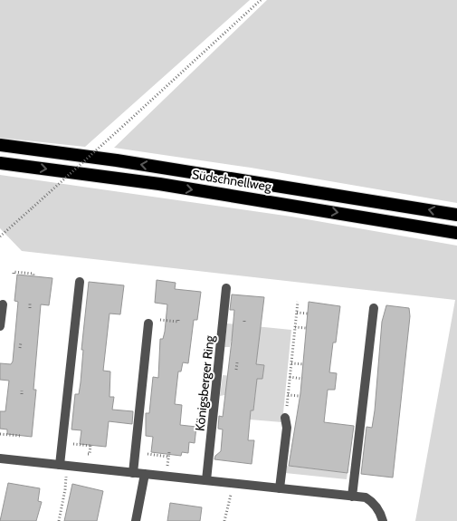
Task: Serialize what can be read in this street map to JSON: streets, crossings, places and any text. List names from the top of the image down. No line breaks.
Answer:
{"streets":{"highway":["Südschnellweg"],"street":["Königsberger Ring"]}}
